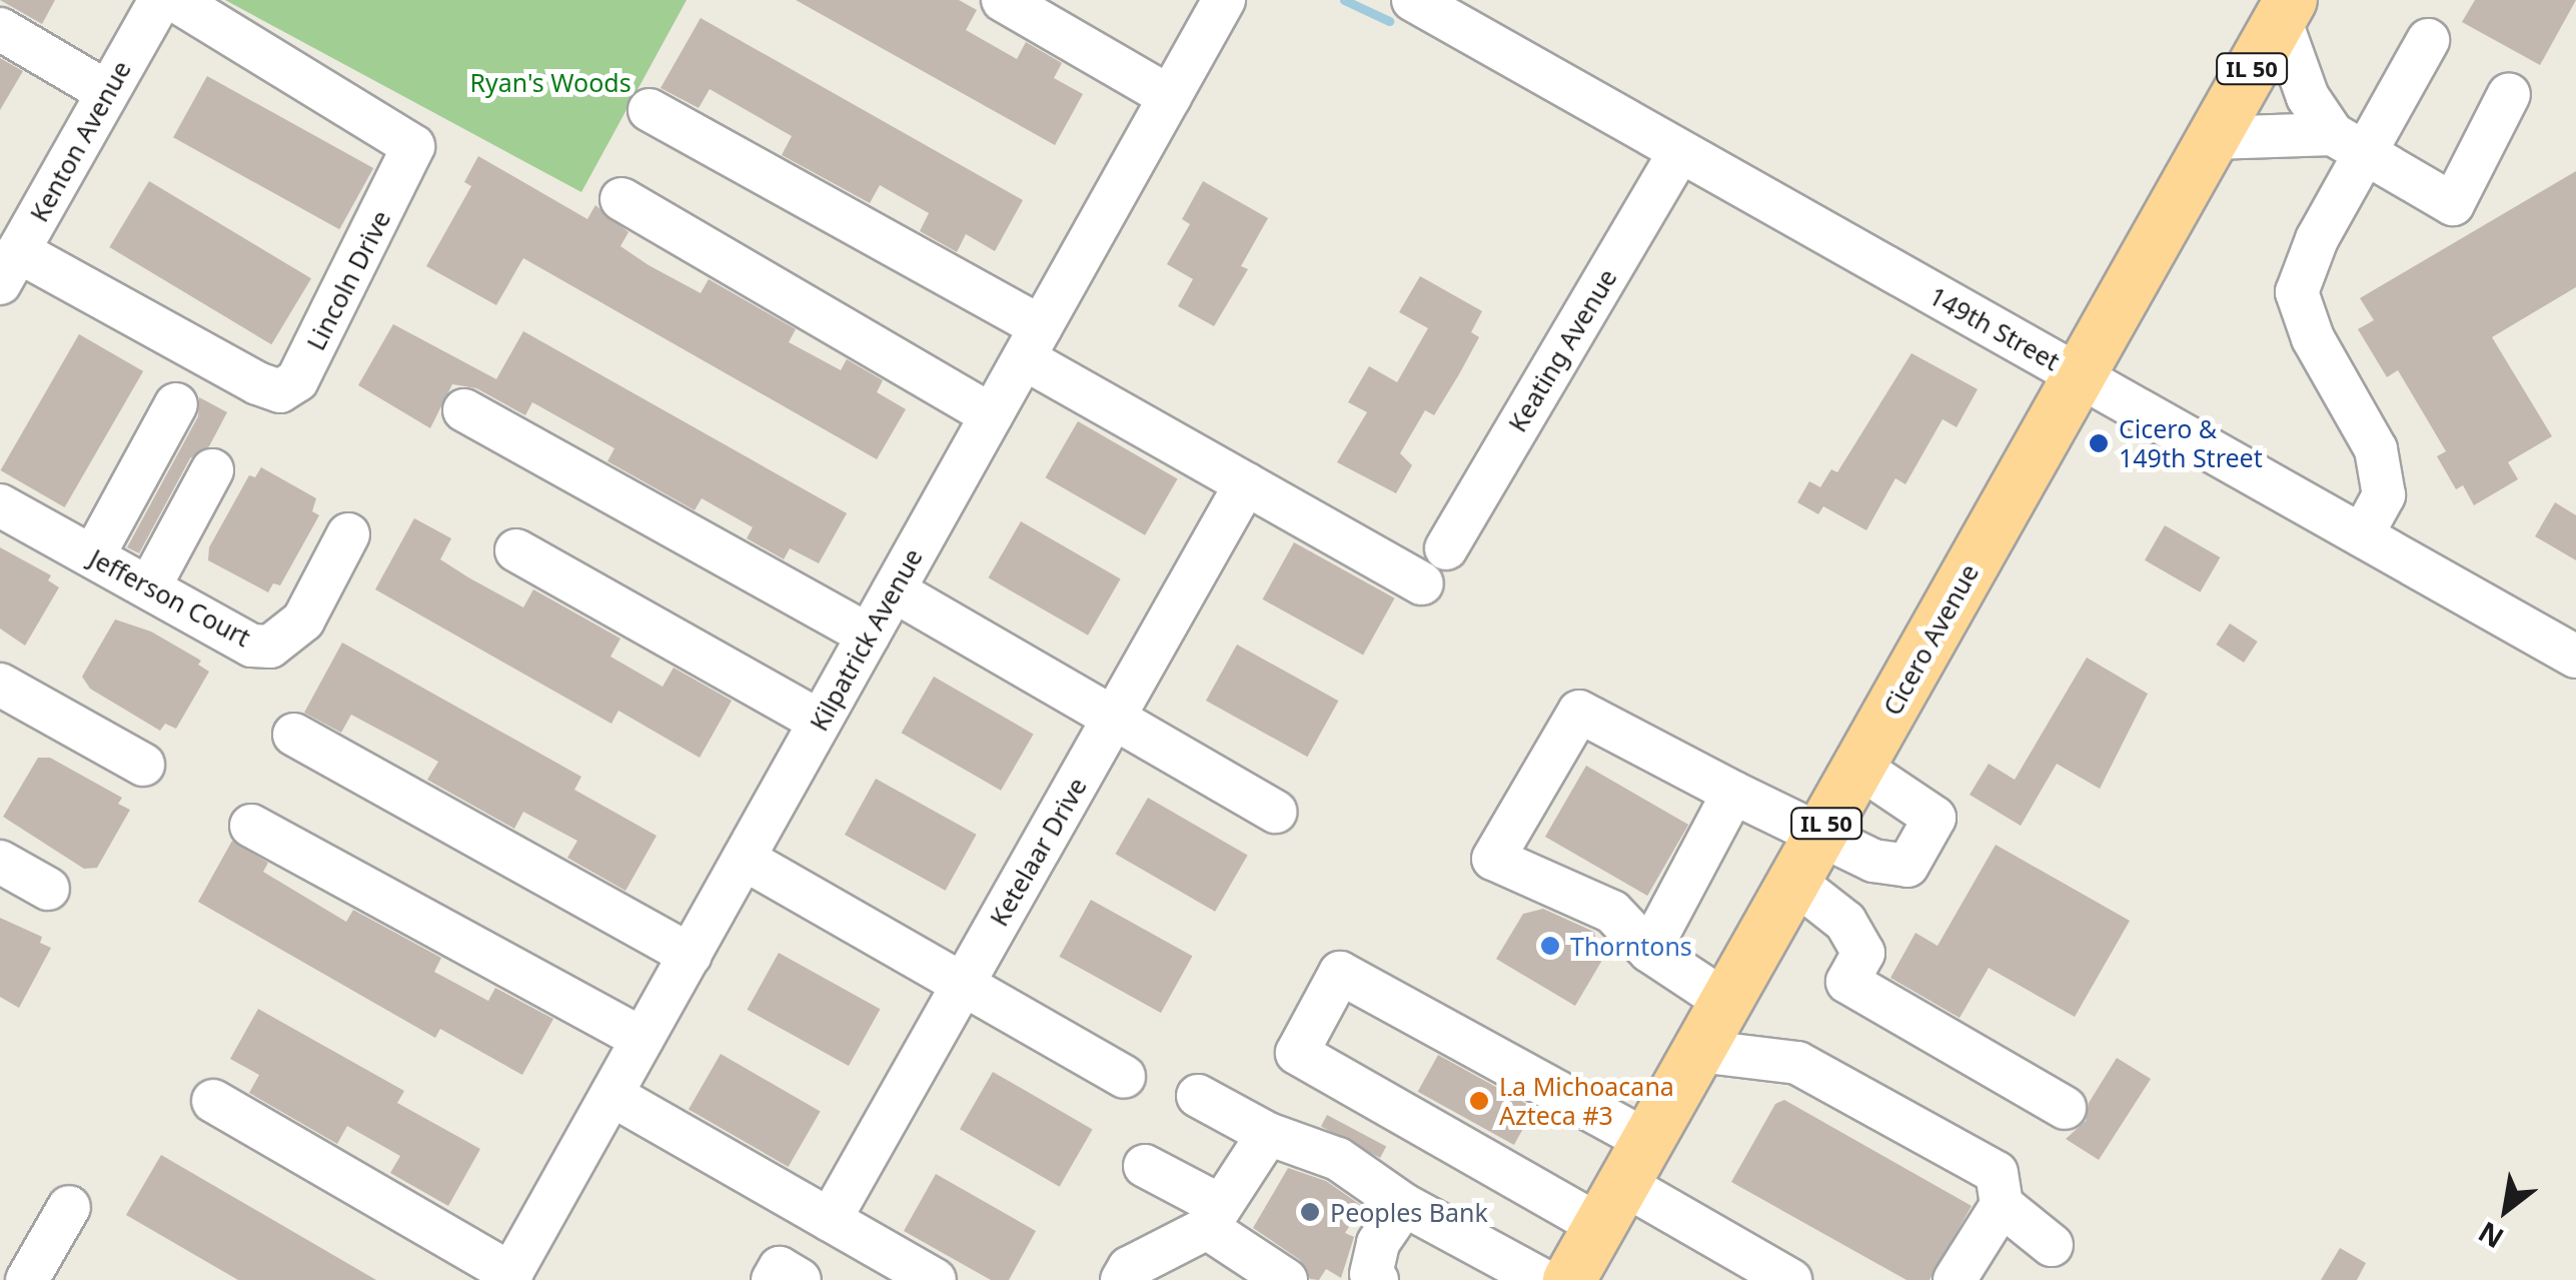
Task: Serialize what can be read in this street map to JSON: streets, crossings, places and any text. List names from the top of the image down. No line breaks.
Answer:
{"streets":{"main road":["IL 50","Cicero Avenue"],"street":["Kenton Avenue","Lincoln Drive","149th Street","Keating Avenue","Jefferson Court","Kilpatrick Avenue","Ketelaar Drive"]},"crossings":[["Kenton Avenue","Lincoln Drive"],["149th Street","Keating Avenue"],["149th Street","Cicero Avenue"],["Keating Avenue","Ketelaar Drive"]],"parks":["Ryan's Woods"],"places":["Cicero & 149th Street","Thorntons","La Michoacana Azteca #3","Peoples Bank"],"north":"bottom left"}
